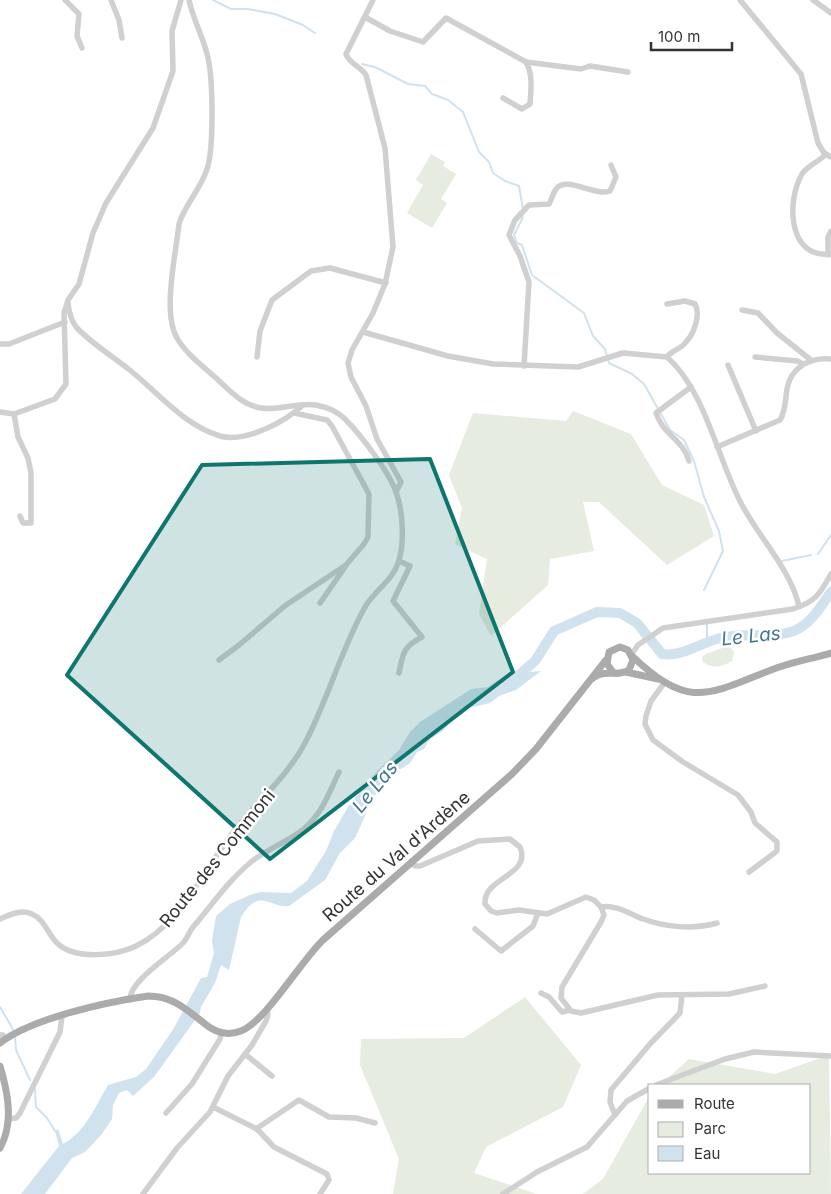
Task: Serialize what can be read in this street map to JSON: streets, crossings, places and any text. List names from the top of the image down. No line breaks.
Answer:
{"streets":{"main road":["Route du Val d'Ardène"],"street":["Route des Commoni"]},"water":["Le Las"],"legend":["Route","Parc","Eau"],"scale_bar":"100 m"}
